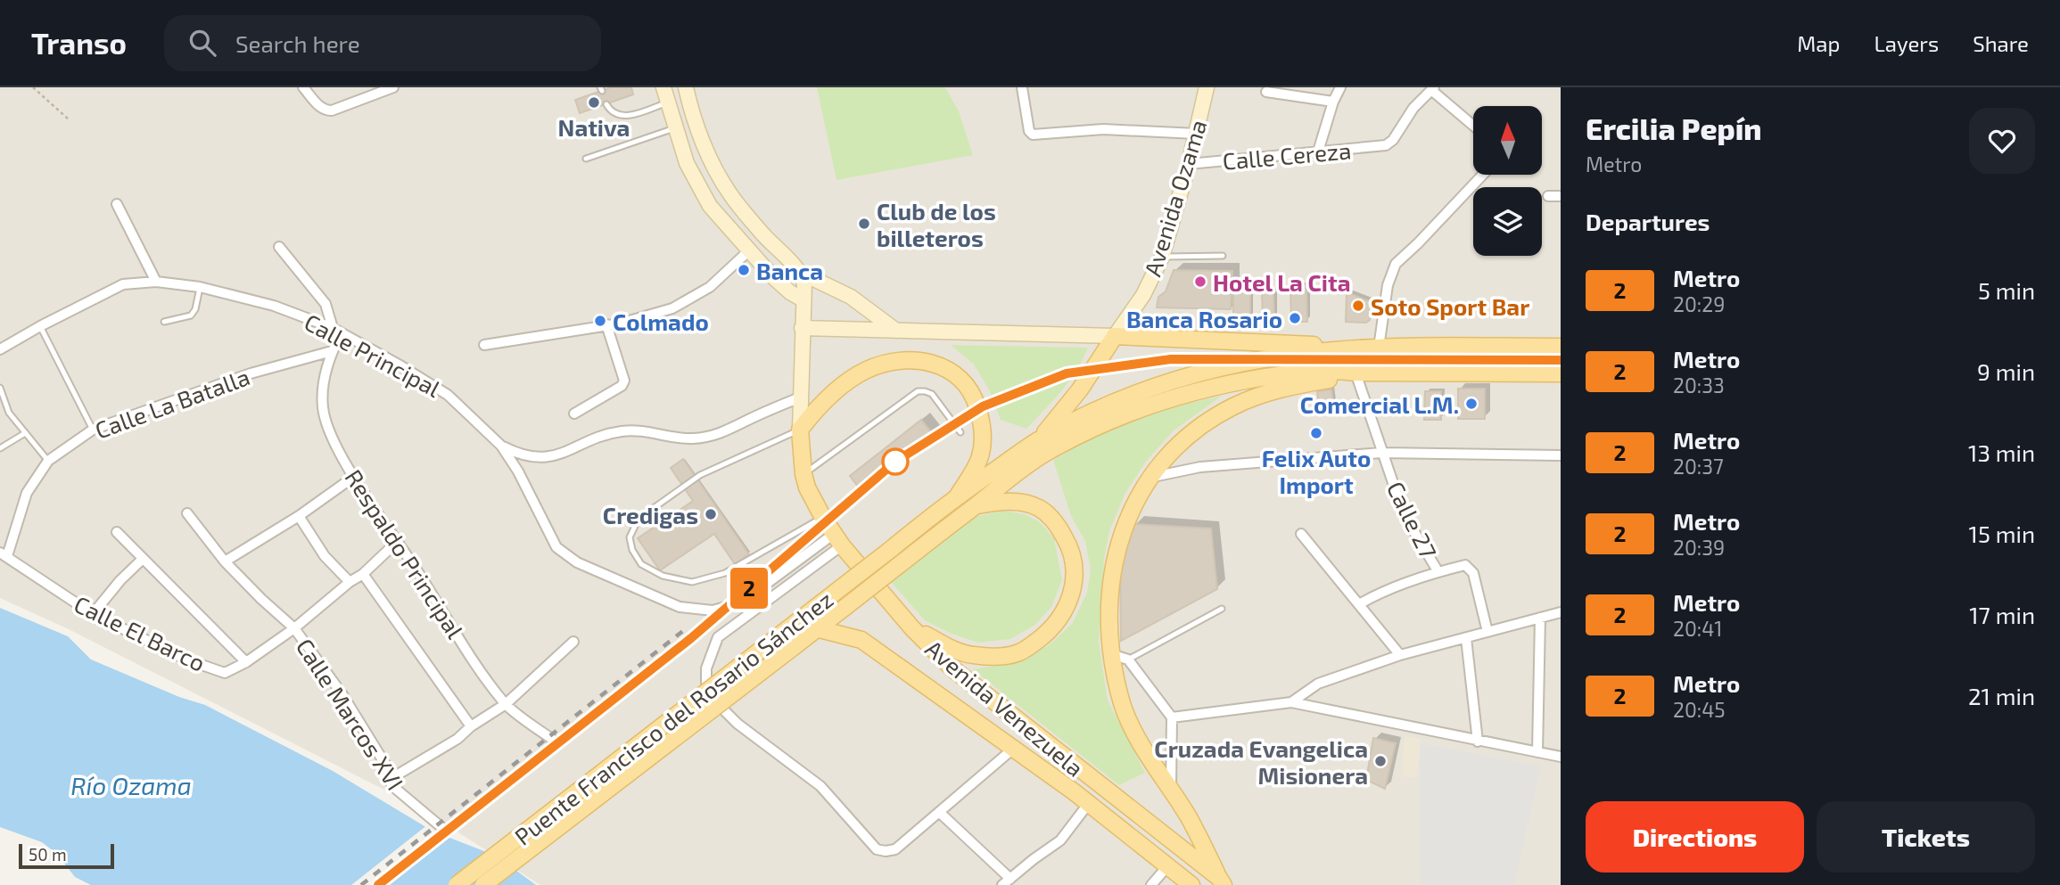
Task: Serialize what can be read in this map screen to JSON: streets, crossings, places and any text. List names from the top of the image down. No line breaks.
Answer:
{"streets":{"main road":["Avenida Ozama","Avenida Venezuela","Puente Francisco del Rosario Sánchez"],"street":["Calle Cereza","Calle Principal","Calle La Batalla","Calle 27","Respaldo Principal","Calle El Barco","Calle Marcos XVI"]},"crossings":[["Calle Cereza","Avenida Ozama"],["Calle Principal","Respaldo Principal"],["Calle Principal","Avenida Venezuela"],["Calle La Batalla","Respaldo Principal"],["Calle La Batalla","Calle El Barco"],["Calle 27","Puente Francisco del Rosario Sánchez"],["Respaldo Principal","Calle El Barco"],["Calle El Barco","Calle Marcos XVI"]],"water":["Río Ozama"],"places":["Nativa","Club de los billeteros","Banca","Hotel La Cita","Soto Sport Bar","Banca Rosario","Colmado","Comercial L.M.","Felix Auto Import","Credigas","Cruzada Evangelica Misionera"],"lines":["metro line 2"],"scale_bar":"50 m","north":"top","page":{"header":"Transo","search":"Search here","nav":["Map","Layers","Share"],"on_map":"2","heading":[["Ercilia Pepín","Metro"],"Departures"],"list":[{"mark":"2","name":"Metro","note":"20:29","value":"5 min"},{"mark":"2","name":"Metro","note":"20:33","value":"9 min"},{"mark":"2","name":"Metro","note":"20:37","value":"13 min"},{"mark":"2","name":"Metro","note":"20:39","value":"15 min"},{"mark":"2","name":"Metro","note":"20:41","value":"17 min"},{"mark":"2","name":"Metro","note":"20:45","value":"21 min"}],"buttons":["Directions","Tickets"],"scale":"50 m"}}
